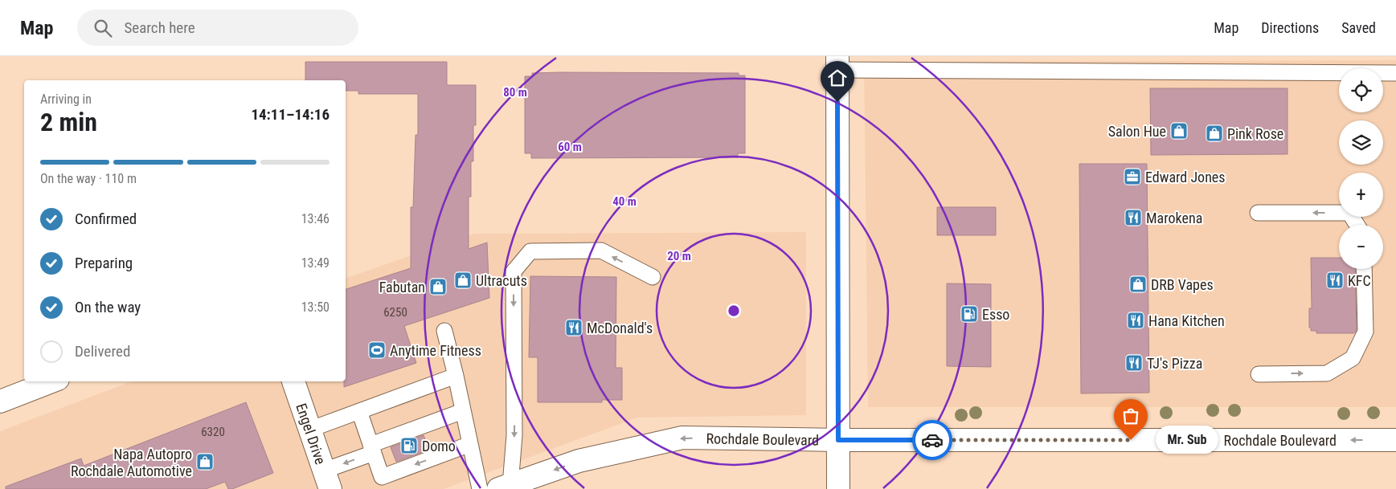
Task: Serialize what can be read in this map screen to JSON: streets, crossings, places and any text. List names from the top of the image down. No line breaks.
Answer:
{"streets":{"main road":["Engel Drive","Rochdale Boulevard"]},"one_way":["Rochdale Boulevard"],"places":{"shop":["Salon Hue","Pink Rose","Ultracuts","DRB Vapes","Fabutan","Napa Autopro Rochdale Automotive"],"office":["Edward Jones"],"restaurant":["Marokena","KFC","Hana Kitchen","McDonald's","TJ's Pizza"],"fuel station":["Esso","Domo"],"sports":["Anytime Fitness"],"other":["Mr. Sub"]},"house_numbers":["6250","6320"],"page":{"header":"Map","search":"Search here","nav":["Map","Directions","Saved"],"map_buttons":["+","−"],"heading":["2 min","Arriving in","14:11–14:16"],"bar":"On the way · 110 m","list":[["Confirmed","13:46"],["Preparing","13:49"],["On the way","13:50"],"Delivered"],"bubble":"Mr. Sub"},"rings":["80 m","60 m","40 m","20 m"]}
